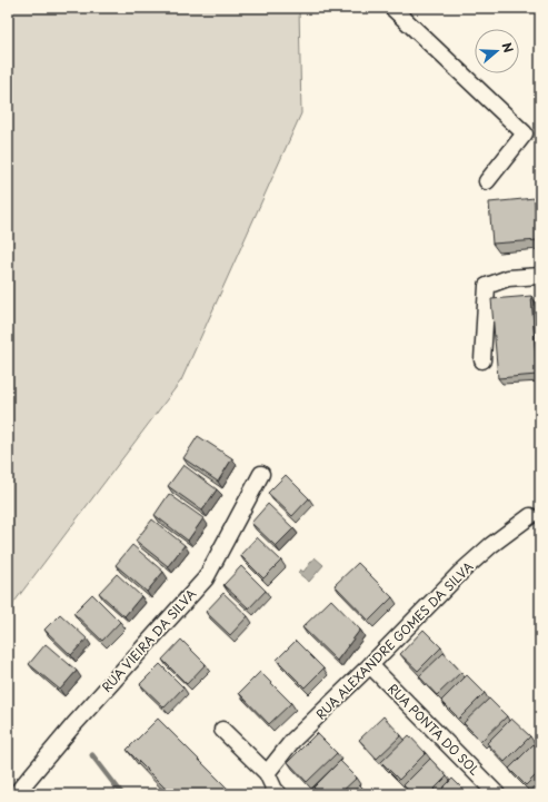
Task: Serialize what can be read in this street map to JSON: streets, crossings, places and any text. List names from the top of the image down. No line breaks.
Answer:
{"streets":{"street":["RUA VIEIRA DA SILVA","RUA ALEXANDRE GOMES DA SILVA","RUA PONTA DO SOL"]},"crossings":[["RUA ALEXANDRE GOMES DA SILVA","RUA PONTA DO SOL"]],"north":"right"}
